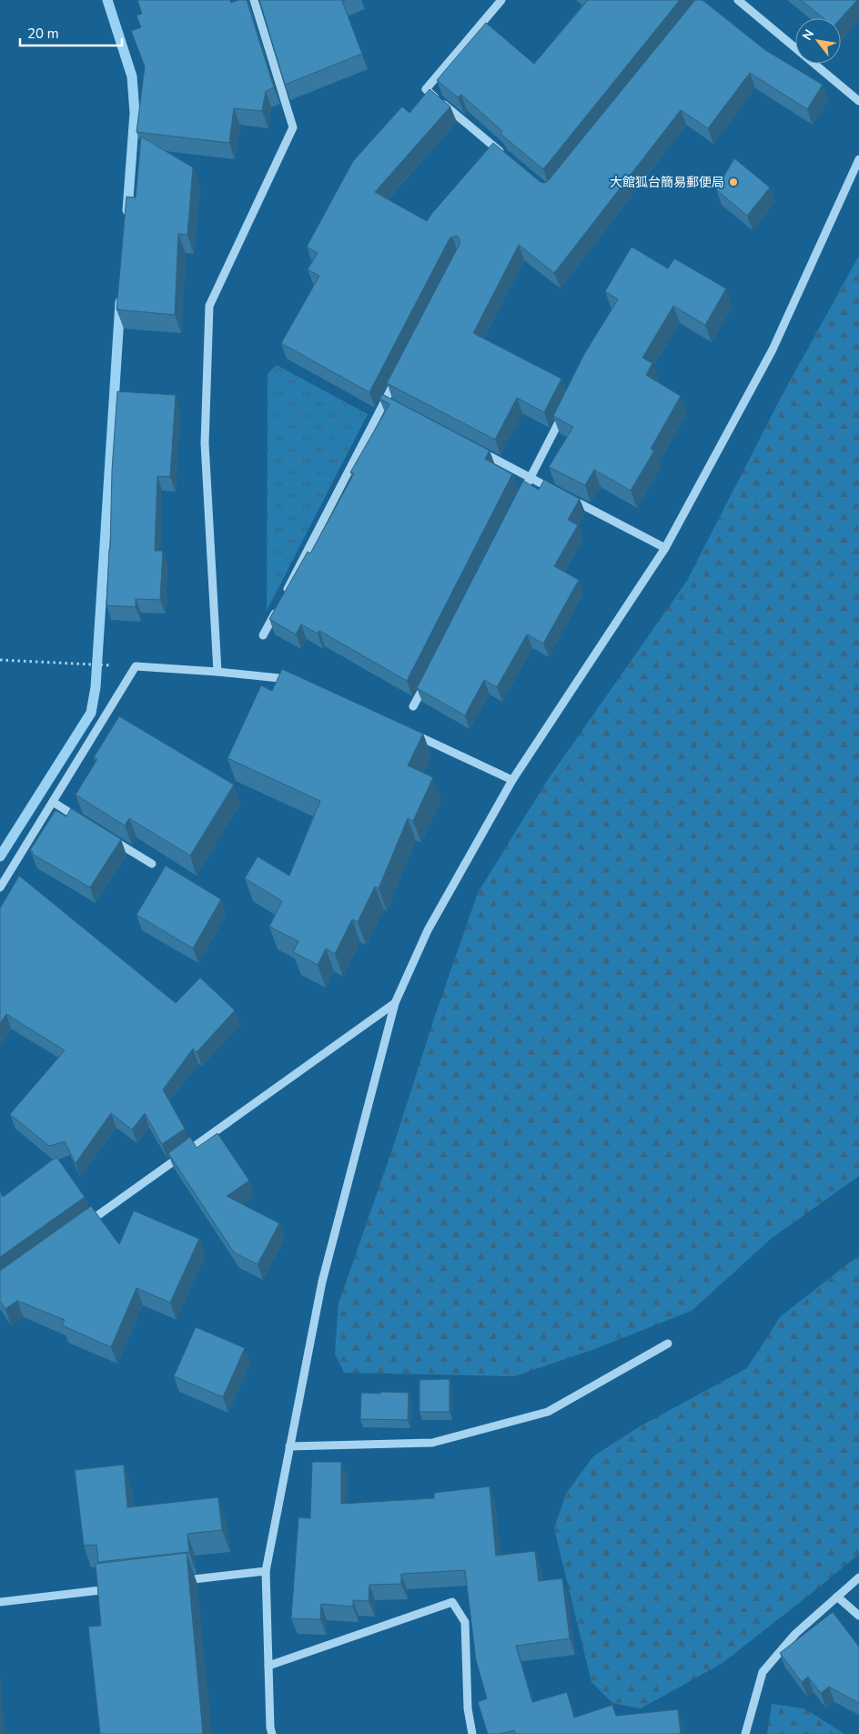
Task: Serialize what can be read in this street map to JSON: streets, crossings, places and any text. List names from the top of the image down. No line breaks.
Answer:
{"places":["大館狐台簡易郵便局"],"scale_bar":"20 m","north":"top left"}
